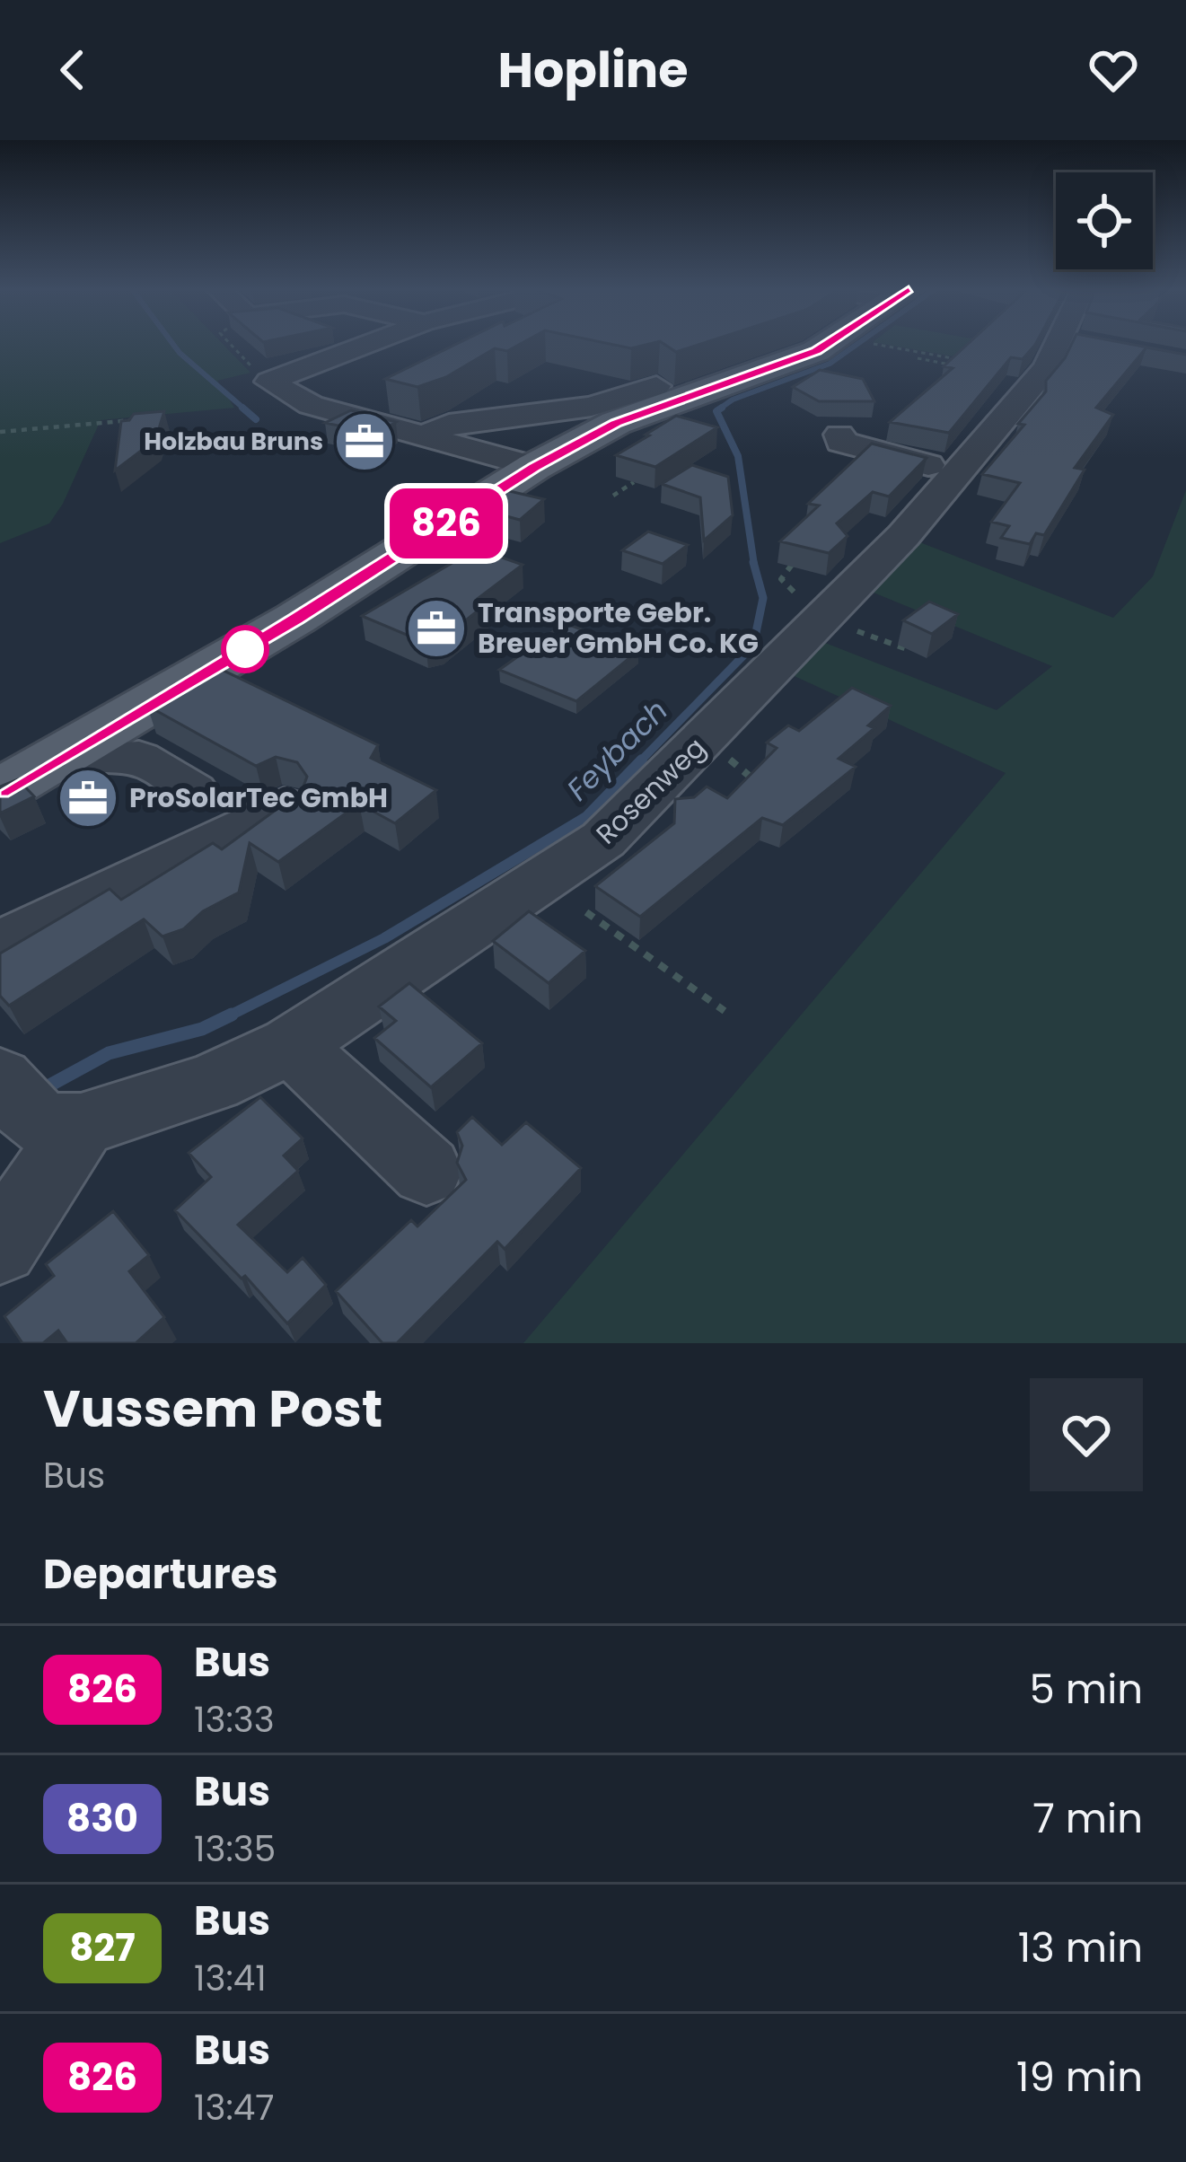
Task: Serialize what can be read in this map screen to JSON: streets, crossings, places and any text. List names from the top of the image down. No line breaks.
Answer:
{"streets":{"street":["Rosenweg"]},"water":["Feybach"],"places":{"office":["Holzbau Bruns","Transporte Gebr. Breuer GmbH Co. KG","ProSolarTec GmbH"]},"lines":["bus line 826"],"page":{"header":"Hopline","on_map":"826","heading":[["Vussem Post","Bus"],"Departures"],"list":[{"mark":"826","name":"Bus","note":"13:33","value":"5 min"},{"mark":"830","name":"Bus","note":"13:35","value":"7 min"},{"mark":"827","name":"Bus","note":"13:41","value":"13 min"},{"mark":"826","name":"Bus","note":"13:47","value":"19 min"}]}}
